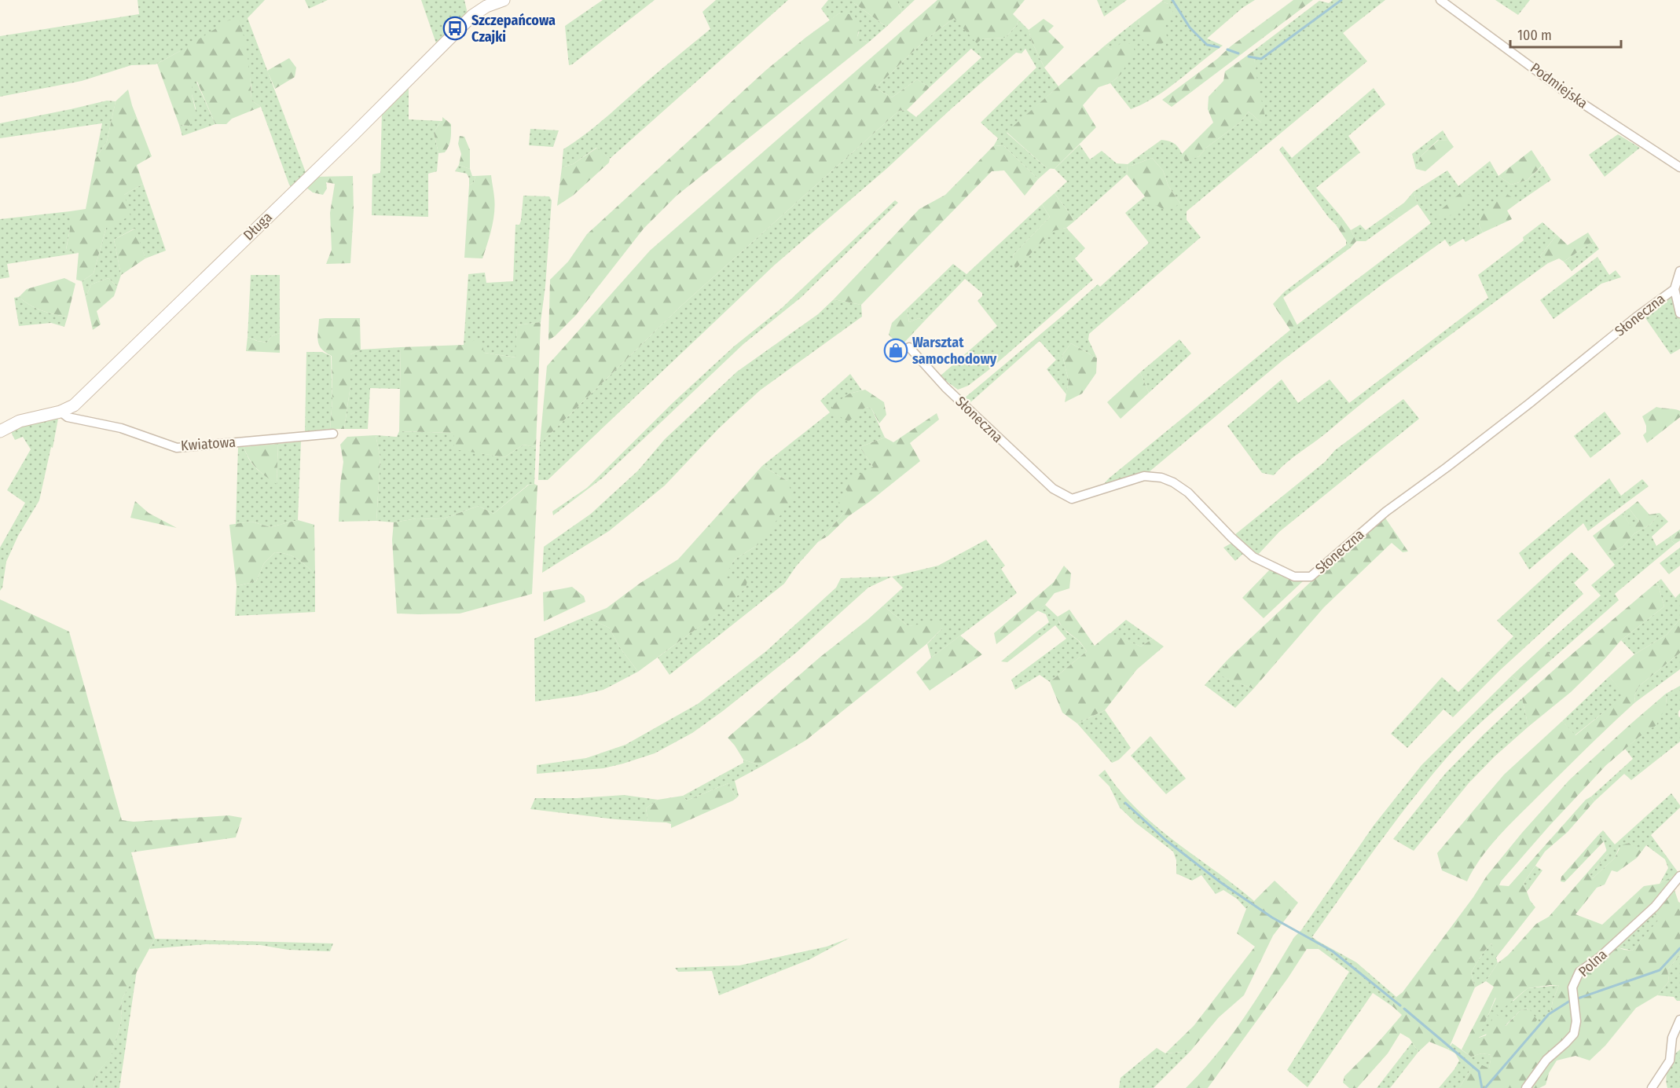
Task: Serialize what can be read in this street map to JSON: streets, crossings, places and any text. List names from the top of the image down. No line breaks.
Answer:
{"streets":{"street":["Podmiejska","Długa","Słoneczna","Kwiatowa","Polna"]},"crossings":[["Długa","Kwiatowa"]],"places":{"bus stop":["Szczepańcowa Czajki"],"shop":["Warsztat samochodowy"]},"scale_bar":"100 m"}
